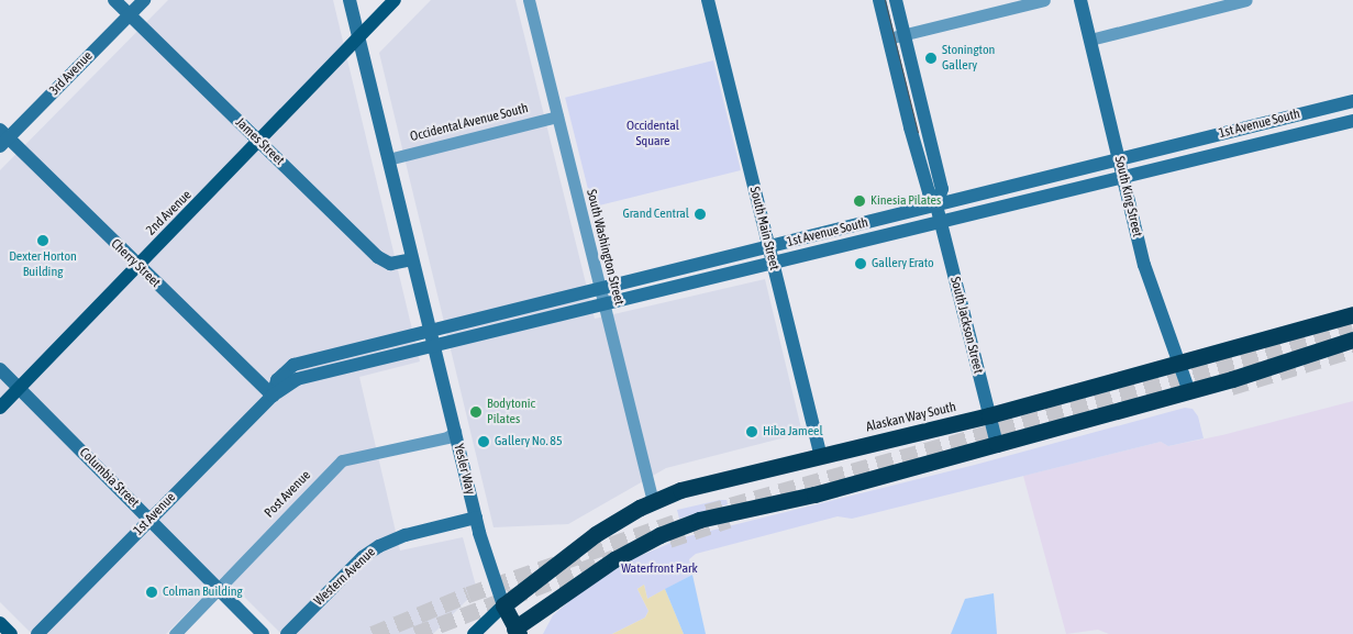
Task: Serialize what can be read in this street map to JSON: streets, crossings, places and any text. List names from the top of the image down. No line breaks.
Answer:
{"streets":{"highway":["Alaskan Way South"],"main road":["3rd Avenue","1st Avenue South","James Street","South King Street","2nd Avenue","South Main Street","Cherry Street","South Jackson Street","Yesler Way","Columbia Street","1st Avenue","Western Avenue"],"street":["Occidental Avenue South","South Washington Street","Post Avenue"]},"crossings":[["3rd Avenue","James Street"],["3rd Avenue","Cherry Street"],["Occidental Avenue South","South Washington Street"],["Occidental Avenue South","Yesler Way"],["1st Avenue South","South King Street"],["1st Avenue South","South Main Street"],["1st Avenue South","South Washington Street"],["1st Avenue South","South Jackson Street"],["1st Avenue South","Yesler Way"],["1st Avenue South","1st Avenue"],["James Street","2nd Avenue"],["James Street","Yesler Way"],["South King Street","Alaskan Way South"],["2nd Avenue","Cherry Street"],["2nd Avenue","Yesler Way"],["2nd Avenue","Columbia Street"],["South Main Street","Alaskan Way South"],["South Washington Street","Alaskan Way South"],["Cherry Street","1st Avenue"],["South Jackson Street","Alaskan Way South"],["Alaskan Way South","Yesler Way"],["Yesler Way","Post Avenue"],["Yesler Way","1st Avenue"],["Yesler Way","Western Avenue"],["Columbia Street","Post Avenue"],["Columbia Street","1st Avenue"]],"parks":["Occidental Square","Waterfront Park"],"places":["Stonington Gallery","Kinesia Pilates","Grand Central","Dexter Horton Building","Gallery Erato","Bodytonic Pilates","Hiba Jameel","Gallery No. 85","Colman Building"]}
